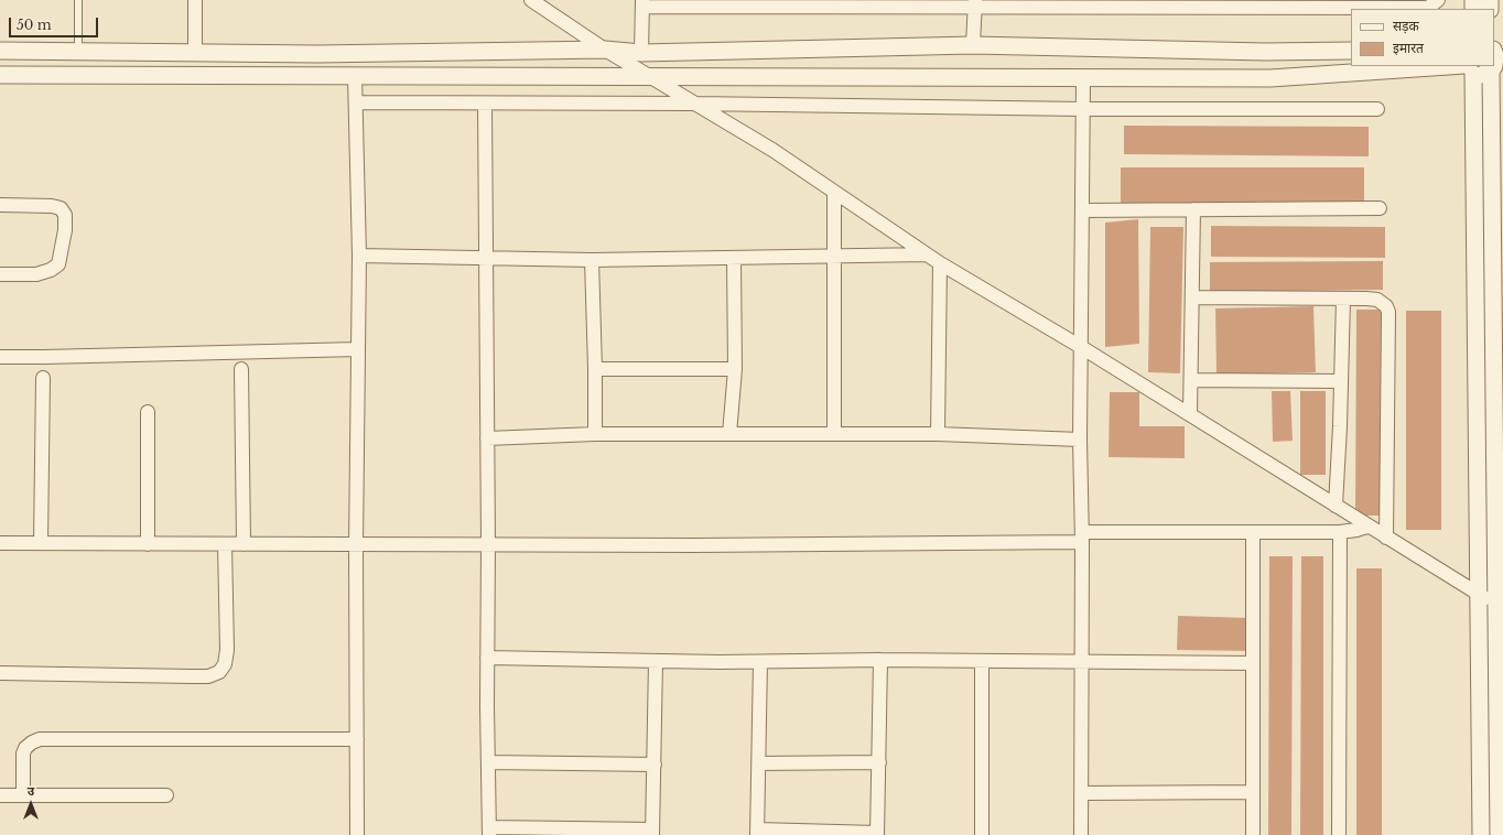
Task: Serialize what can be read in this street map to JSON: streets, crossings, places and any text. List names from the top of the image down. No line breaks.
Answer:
{"legend":["सड़क","इमारत"],"scale_bar":"50 m","north":"top"}
